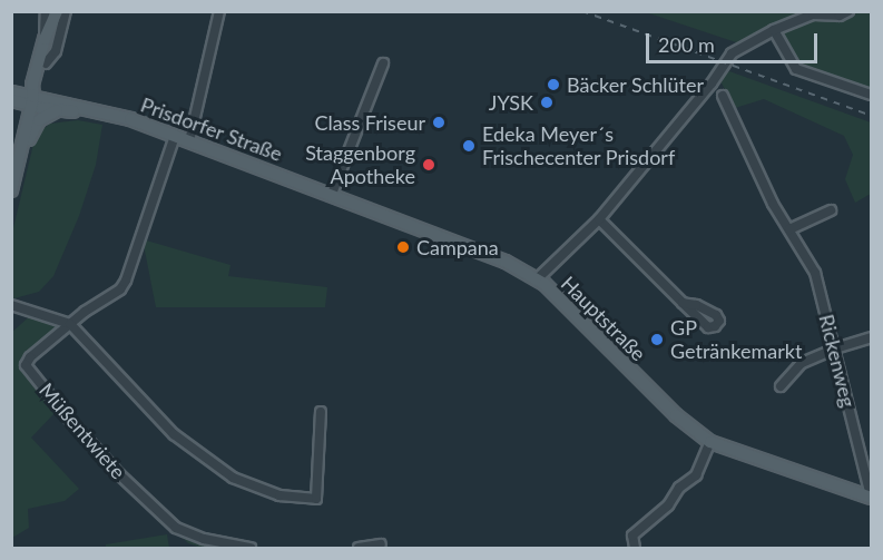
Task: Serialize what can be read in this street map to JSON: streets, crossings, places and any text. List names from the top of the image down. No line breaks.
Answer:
{"streets":{"main road":["Prisdorfer Straße","Hauptstraße"],"street":["Rickenweg","Müßentwiete"]},"crossings":[["Prisdorfer Straße","Hauptstraße"],["Prisdorfer Straße","Müßentwiete"],["Hauptstraße","Rickenweg"]],"places":["Bäcker Schlüter","JYSK","Class Friseur","Edeka Meyer´s Frischecenter Prisdorf","Staggenborg Apotheke","Campana","GP Getränkemarkt"],"scale_bar":"200 m"}
